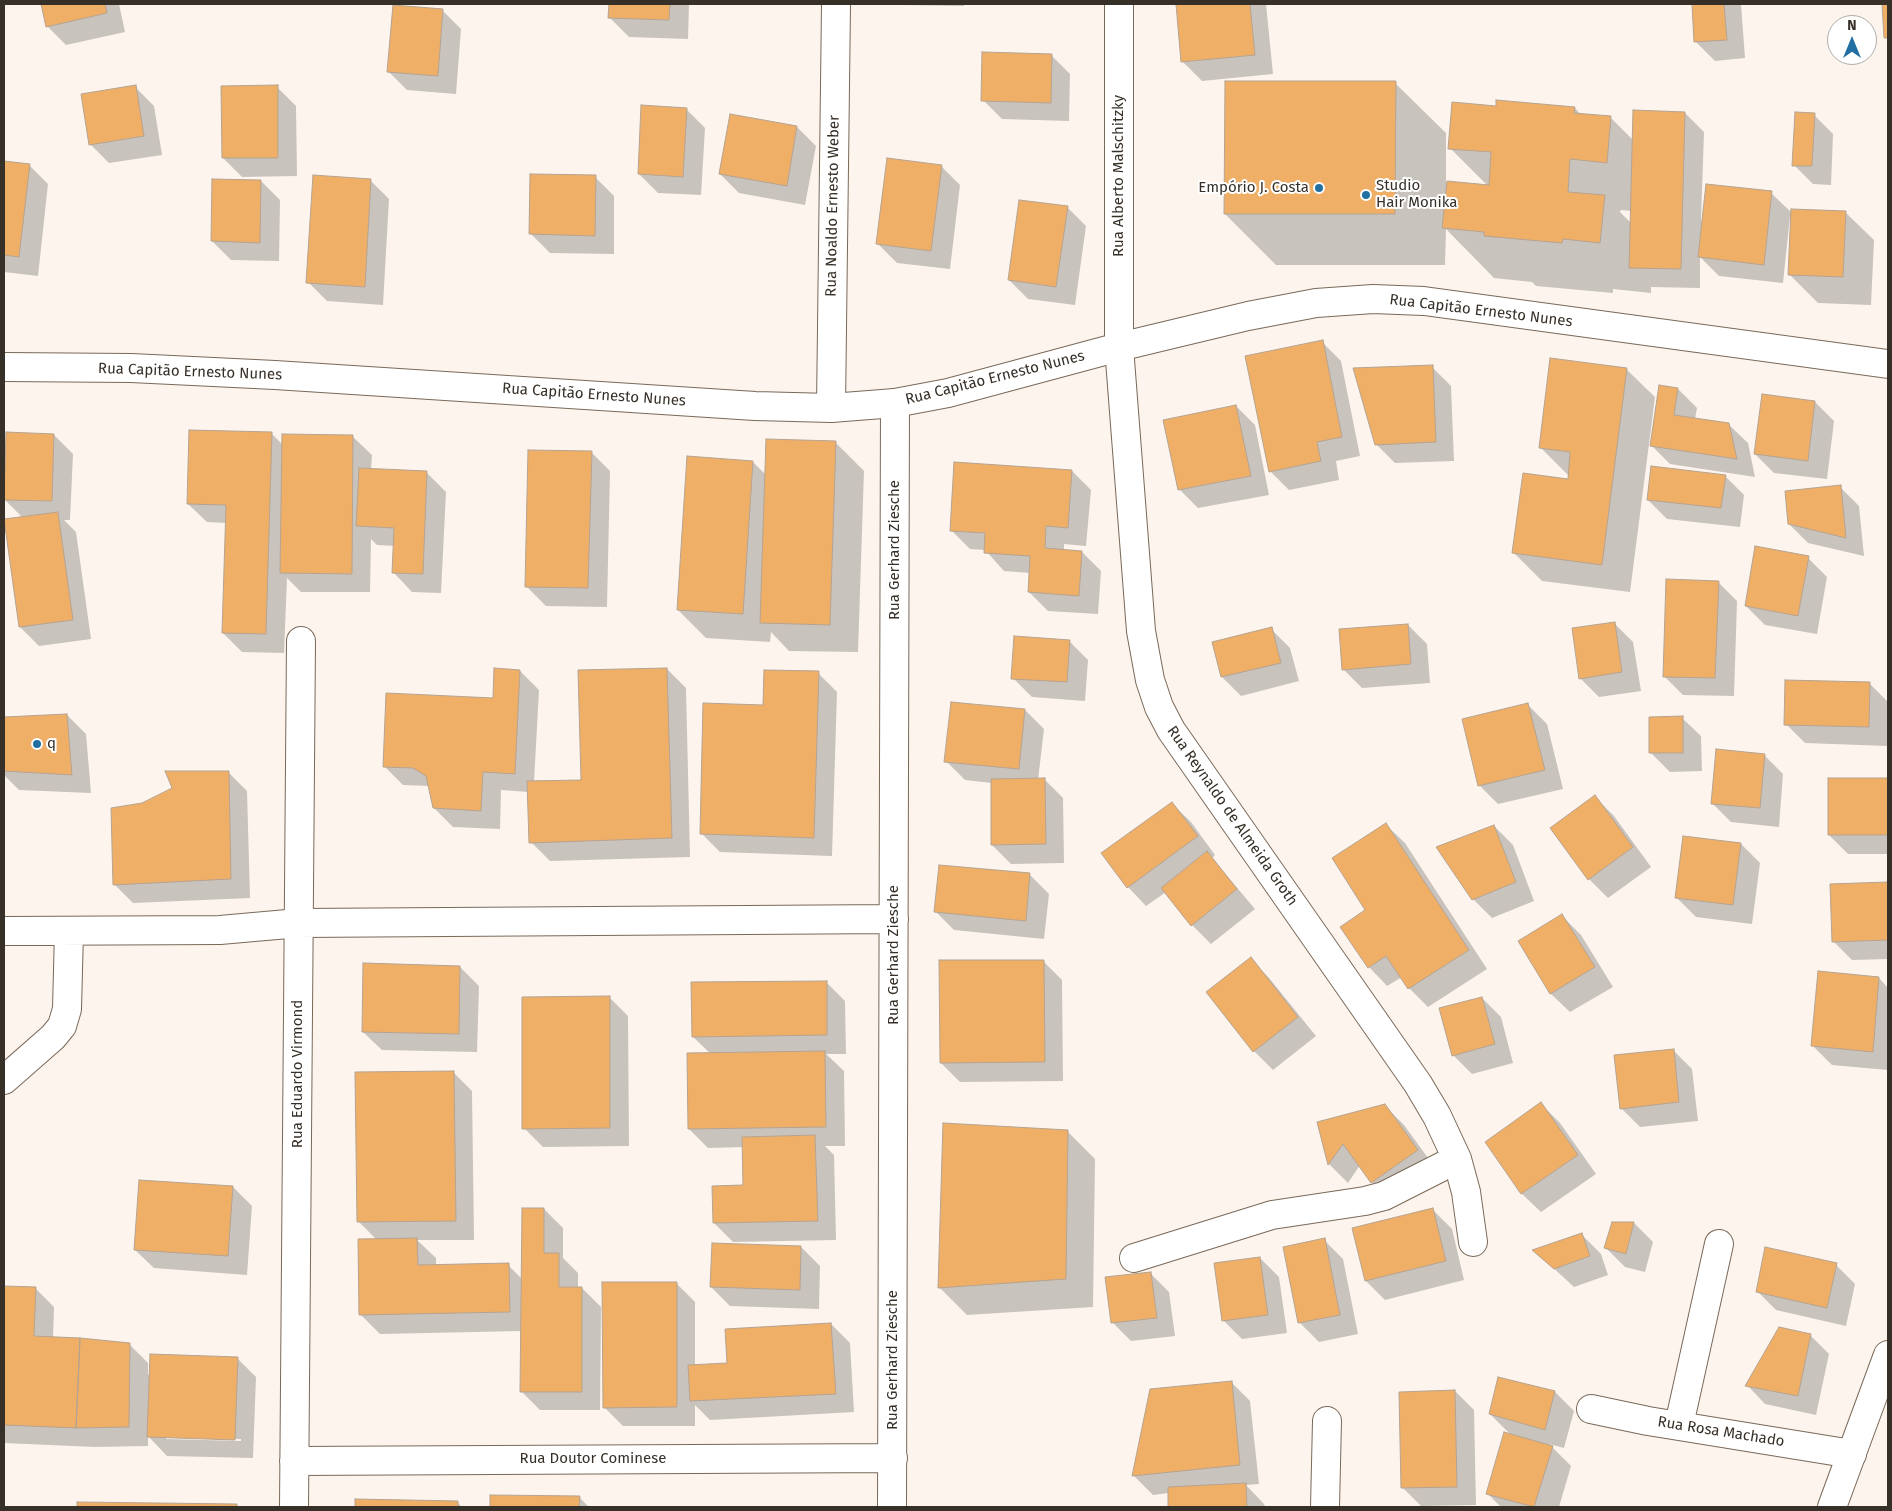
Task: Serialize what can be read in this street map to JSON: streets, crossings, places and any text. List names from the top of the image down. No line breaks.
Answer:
{"streets":{"street":["Rua Alberto Malschitzky","Rua Noaldo Ernesto Weber","Rua Capitão Ernesto Nunes","Rua Gerhard Ziesche","Rua Reynaldo de Almeida Groth","Rua Eduardo Virmond","Rua Rosa Machado","Rua Doutor Cominese"]},"crossings":[["Rua Alberto Malschitzky","Rua Capitão Ernesto Nunes"],["Rua Alberto Malschitzky","Rua Reynaldo de Almeida Groth"],["Rua Noaldo Ernesto Weber","Rua Capitão Ernesto Nunes"],["Rua Capitão Ernesto Nunes","Rua Gerhard Ziesche"],["Rua Capitão Ernesto Nunes","Rua Reynaldo de Almeida Groth"],["Rua Gerhard Ziesche","Rua Doutor Cominese"],["Rua Eduardo Virmond","Rua Doutor Cominese"]],"places":["Empório J. Costa","Studio Hair Monika","q"],"north":"top"}
